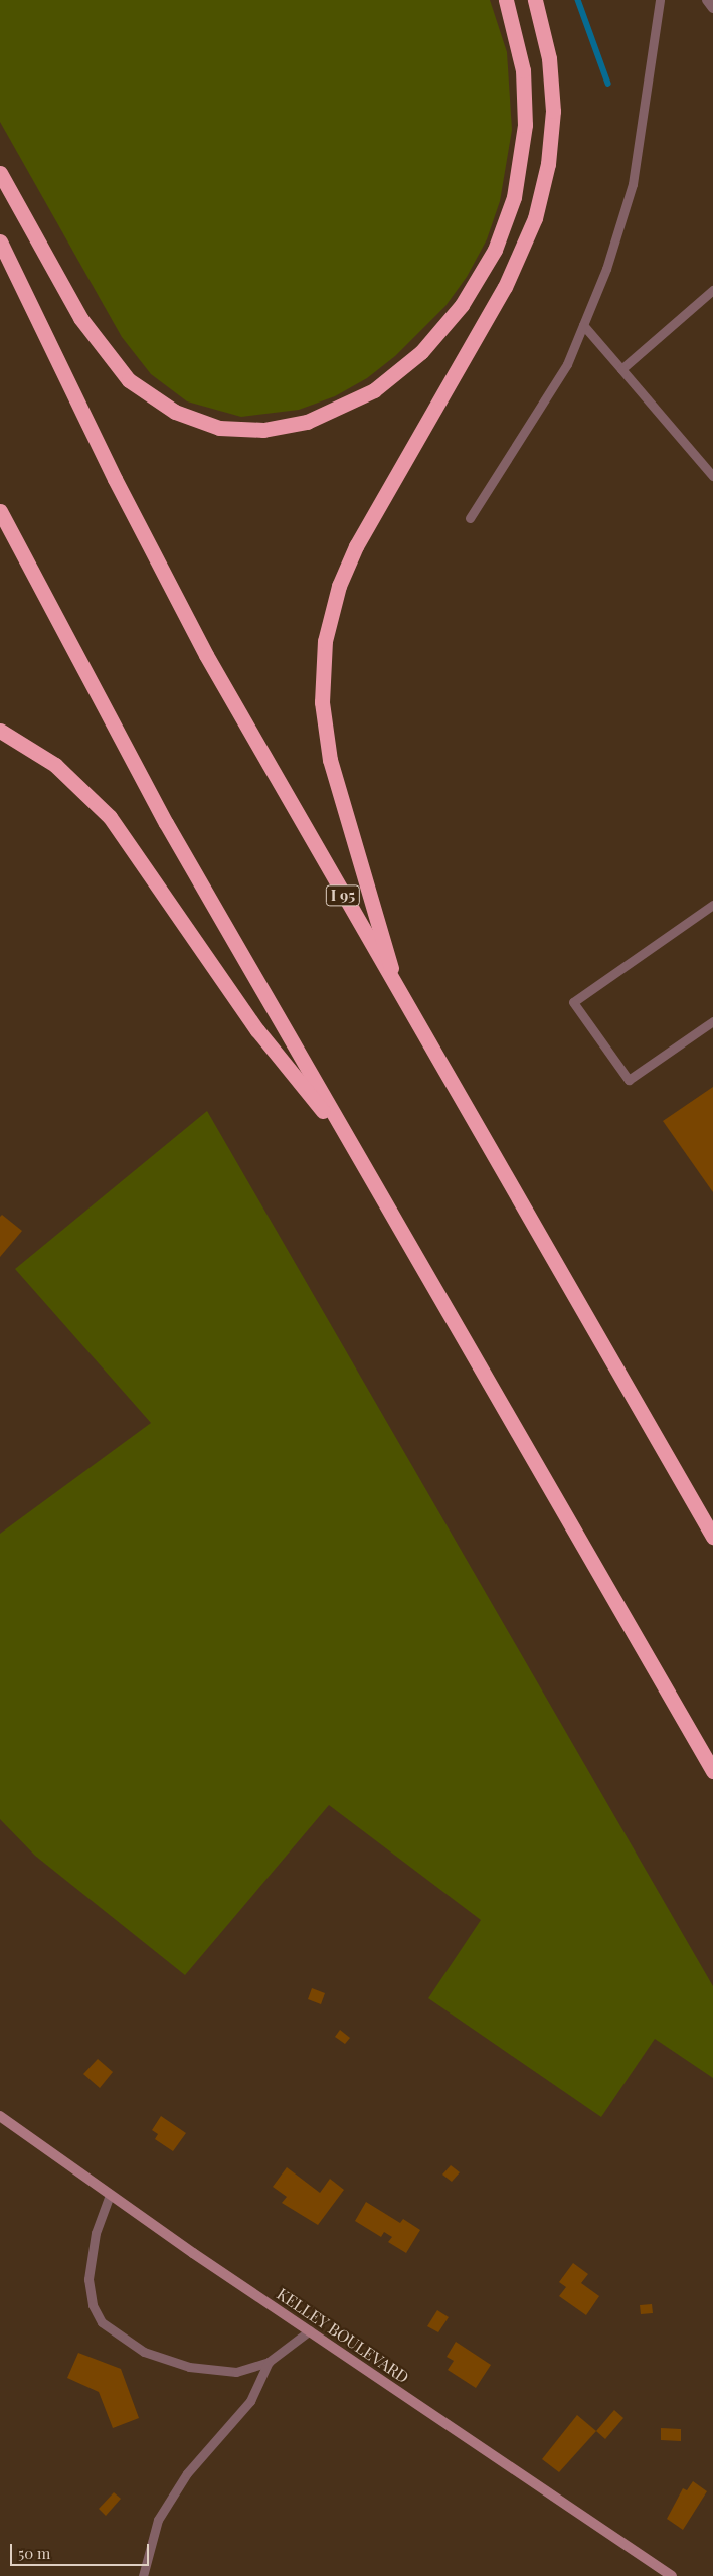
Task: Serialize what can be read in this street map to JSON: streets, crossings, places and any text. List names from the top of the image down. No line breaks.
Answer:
{"streets":{"highway":["I 95"],"main road":["KELLEY BOULEVARD"]},"scale_bar":"50 m"}
